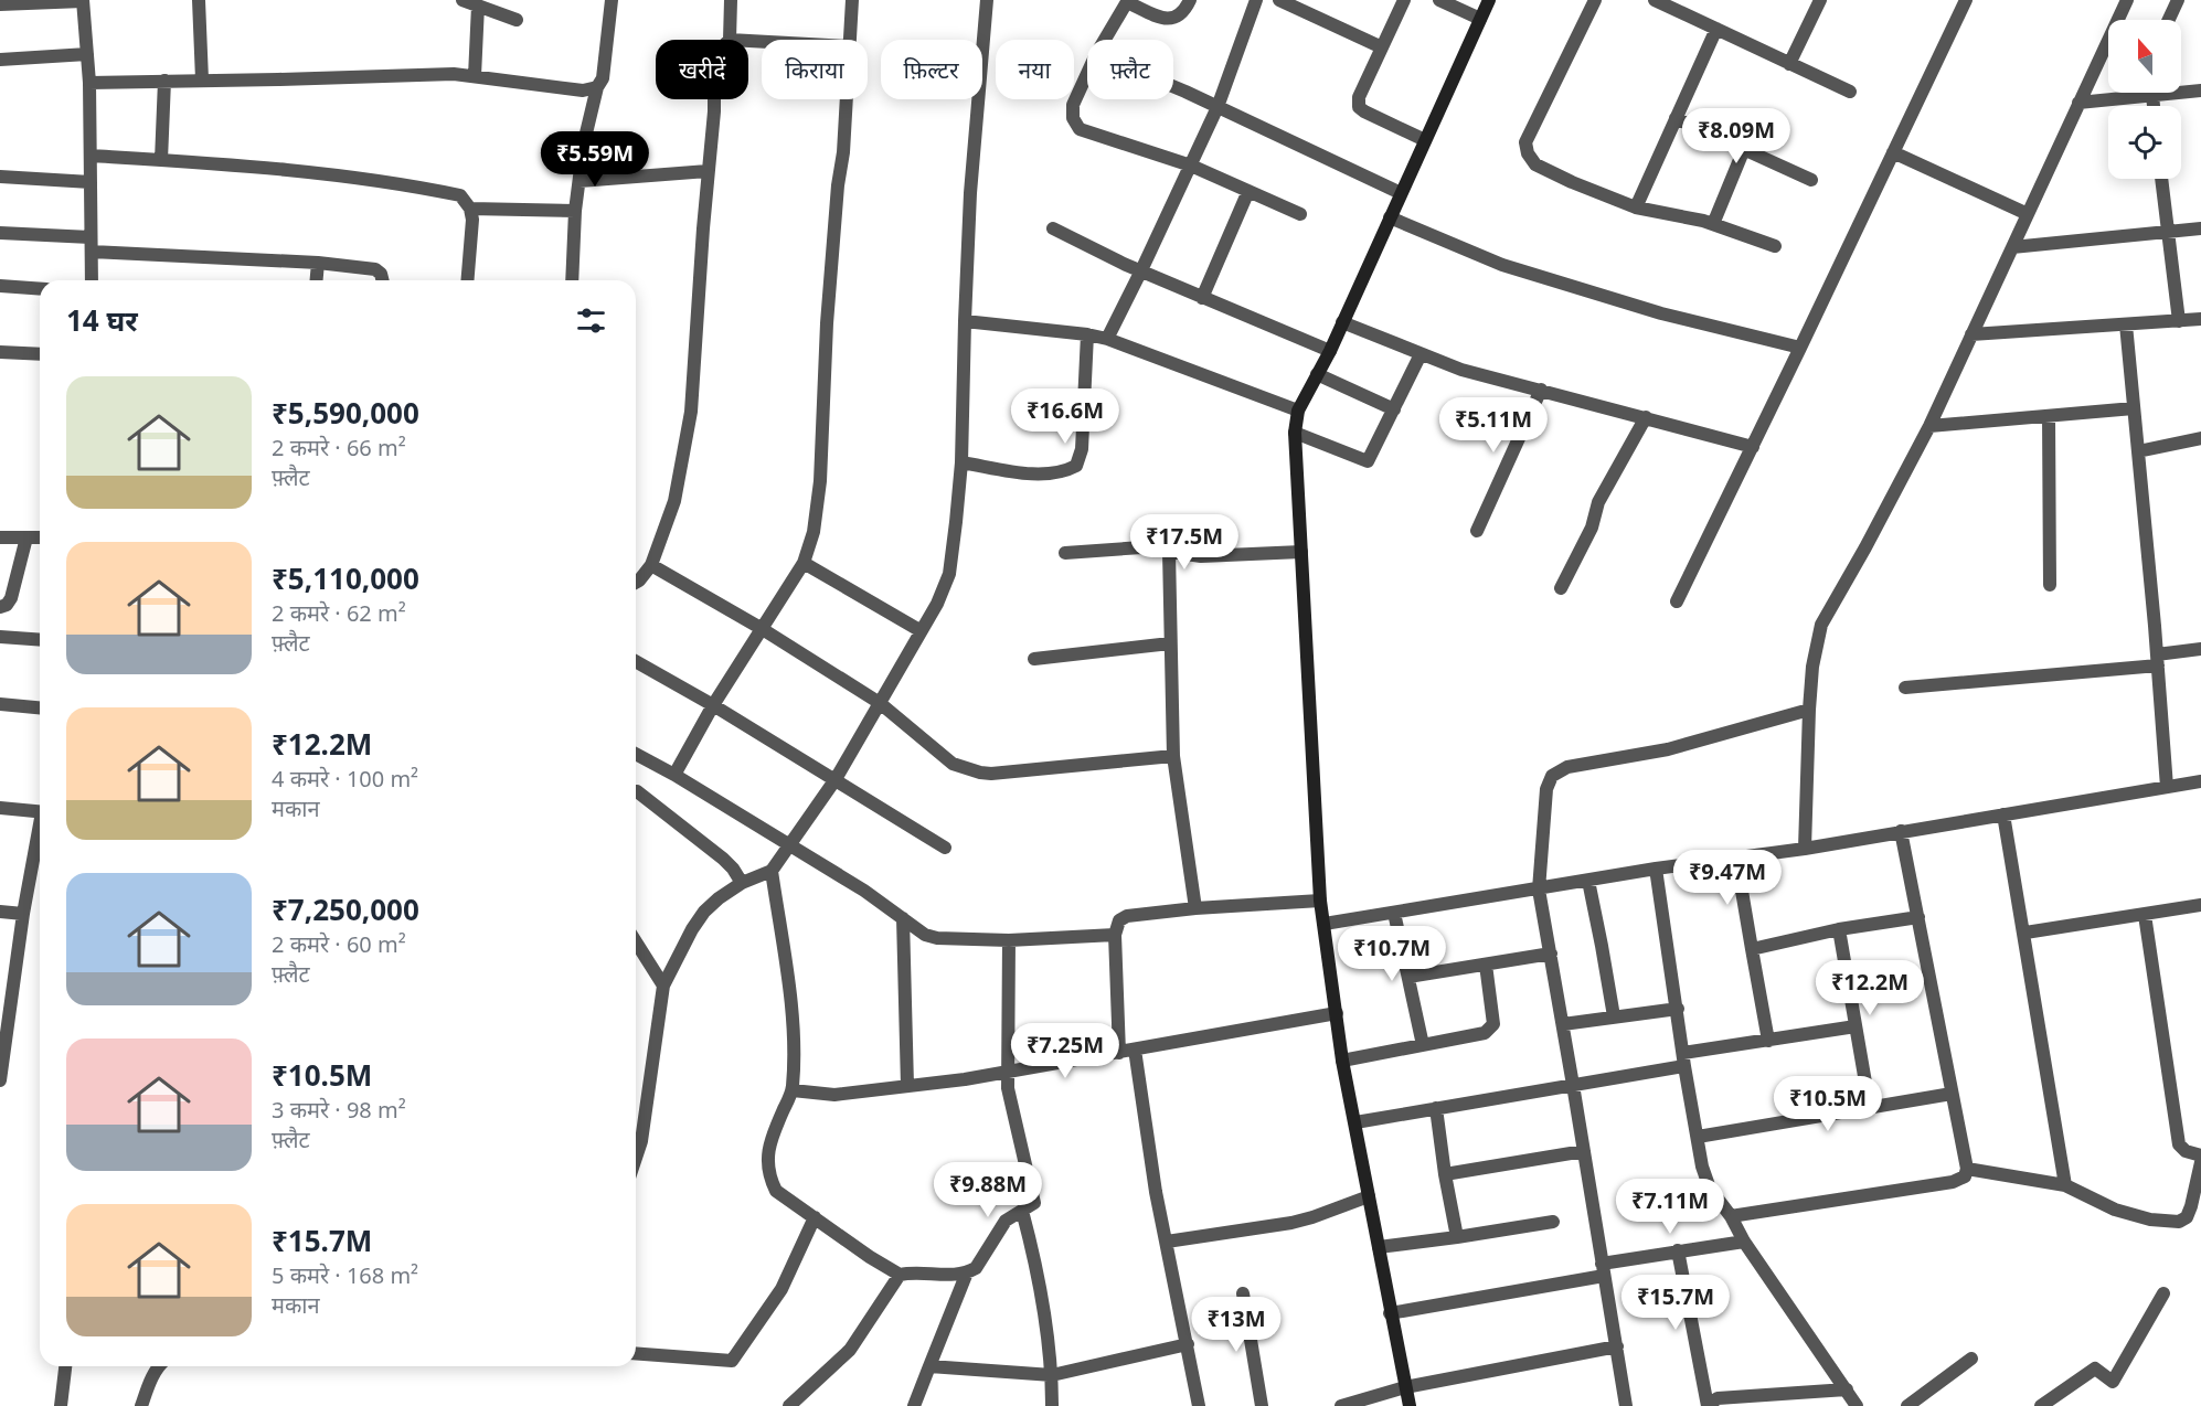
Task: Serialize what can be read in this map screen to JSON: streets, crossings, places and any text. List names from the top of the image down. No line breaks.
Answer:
{"north":"top","page":{"chip":["खरीदें","किराया","फ़िल्टर","नया","फ़्लैट"],"price":["₹8.09M","₹5.59M","₹16.6M","₹5.11M","₹17.5M","₹9.47M","₹10.7M","₹12.2M","₹7.25M","₹10.5M","₹9.88M","₹7.11M","₹15.7M","₹13M"],"heading":"14 घर","list":[{"name":"₹5,590,000","note":"2 कमरे · 66 m² · फ़्लैट"},{"name":"₹5,110,000","note":"2 कमरे · 62 m² · फ़्लैट"},{"name":"₹12.2M","note":"4 कमरे · 100 m² · मकान"},{"name":"₹7,250,000","note":"2 कमरे · 60 m² · फ़्लैट"},{"name":"₹10.5M","note":"3 कमरे · 98 m² · फ़्लैट"},{"name":"₹15.7M","note":"5 कमरे · 168 m² · मकान"}]}}
